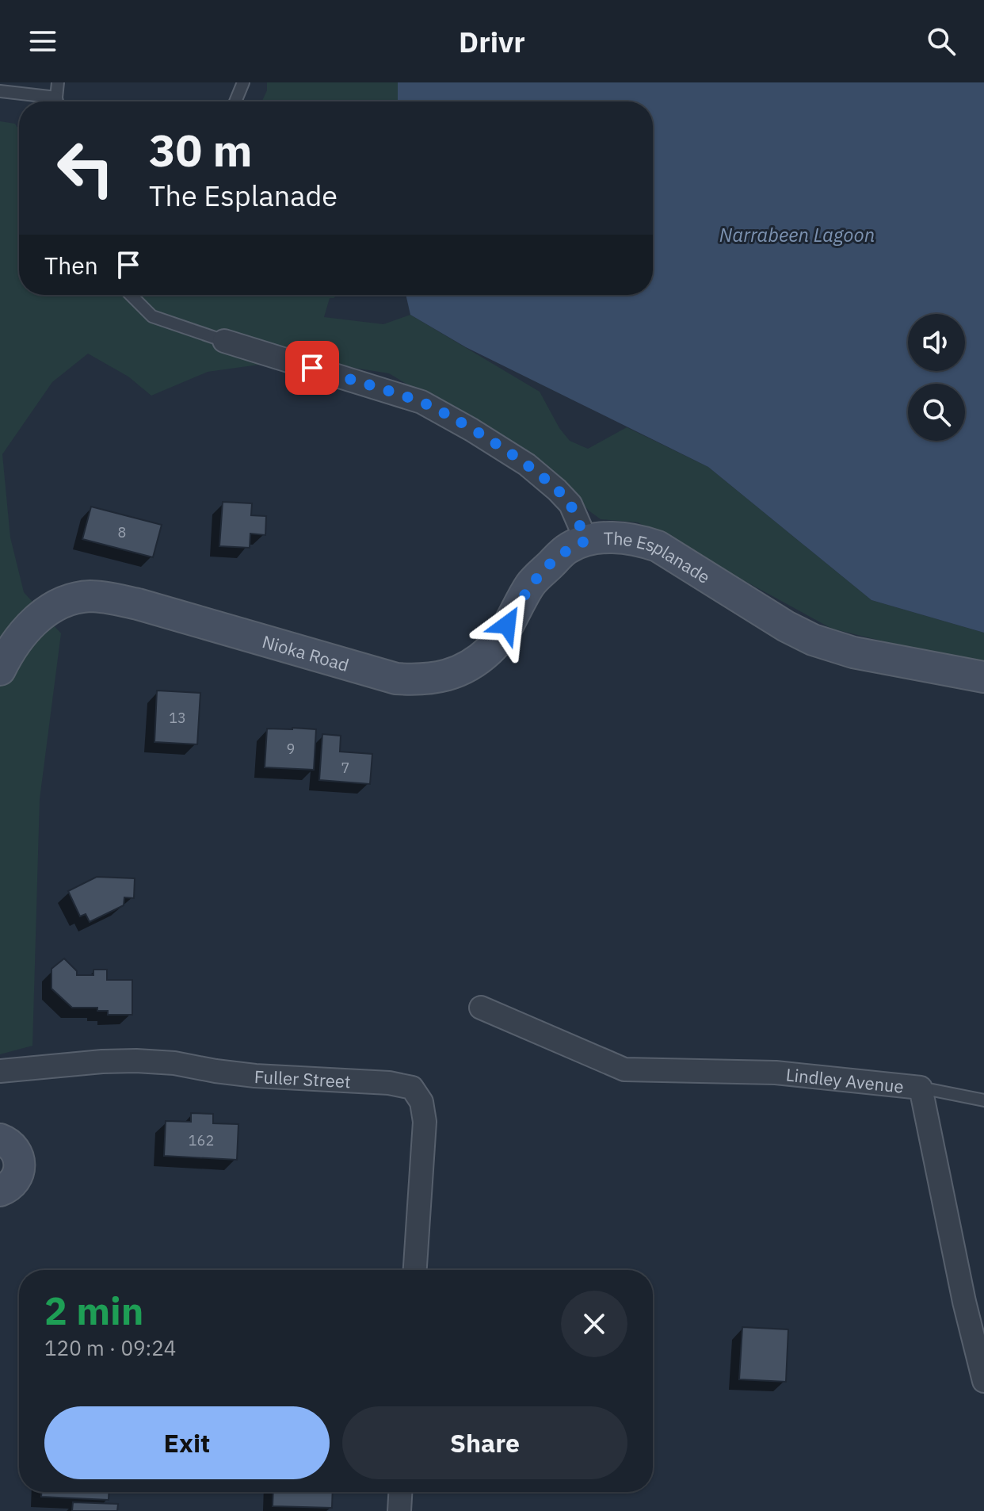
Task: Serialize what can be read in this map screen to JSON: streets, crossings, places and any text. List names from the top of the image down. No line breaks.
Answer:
{"streets":{"street":["The Esplanade","Nioka Road","Fuller Street","Lindley Avenue"]},"crossings":[["The Esplanade","Nioka Road"]],"water":["Narrabeen Lagoon"],"house_numbers":["8","13","9","7","162"],"page":{"header":"Drivr","turn":["30 m","The Esplanade"],"then":"Then","heading":["2 min","120 m · 09:24"],"buttons":["Exit","Share"]}}
